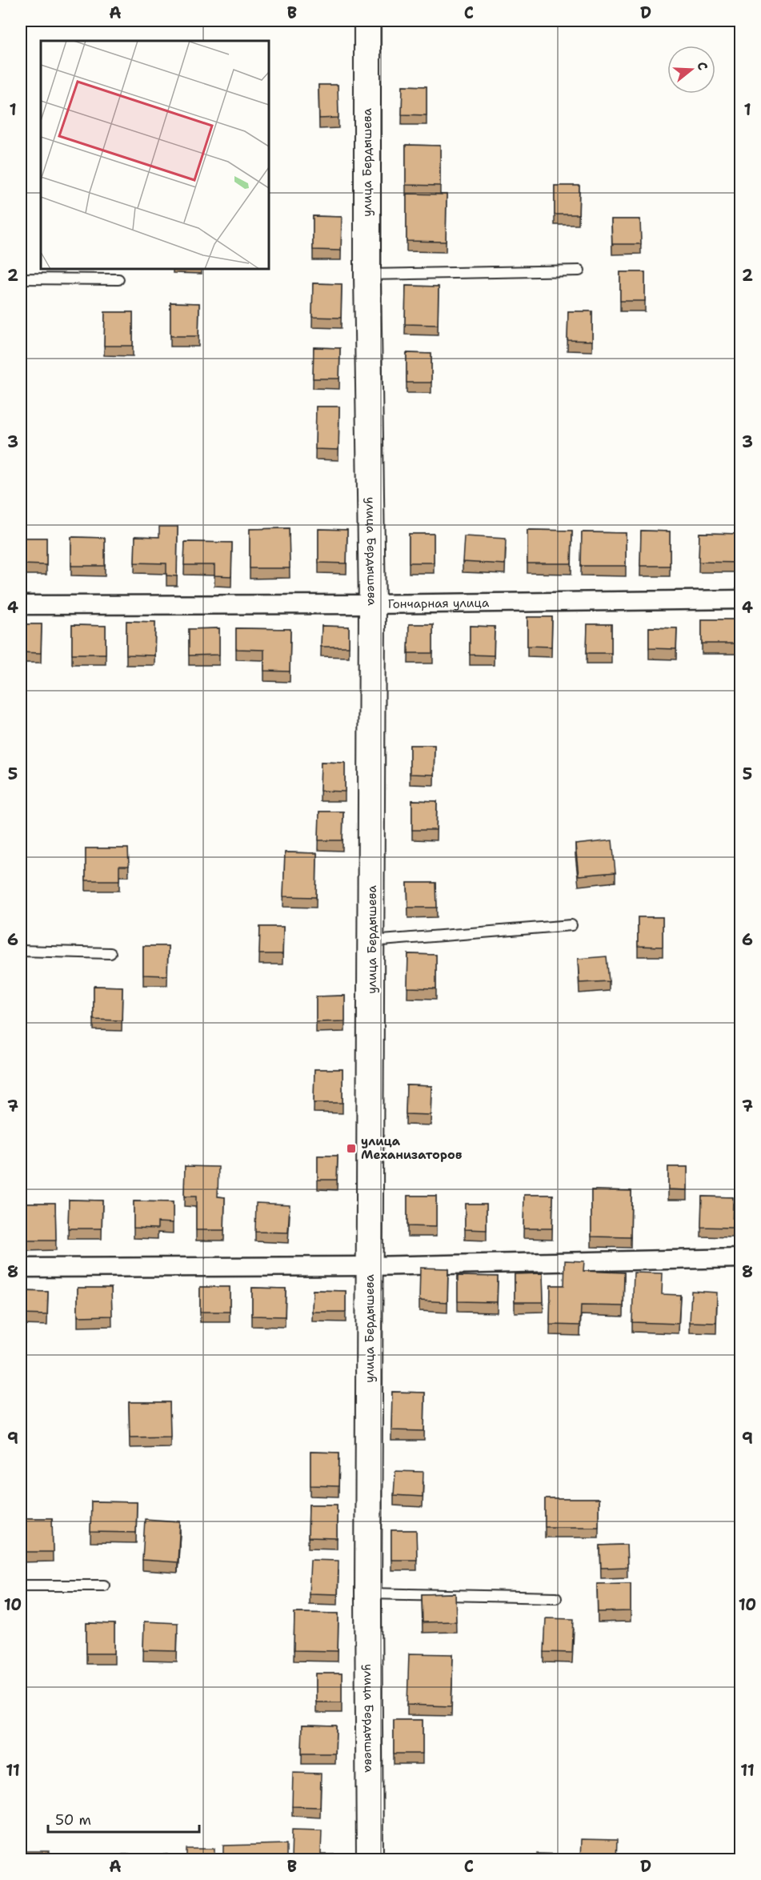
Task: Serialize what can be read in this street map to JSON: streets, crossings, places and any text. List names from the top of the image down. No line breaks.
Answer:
{"streets":{"street":["улица Бердышева","Гончарная улица"]},"crossings":[["улица Бердышева","Гончарная улица"]],"places":{"transit":["улица Механизаторов"]},"scale_bar":"50 m","north":"right","grid":{"columns":["A","B","C","D"],"rows":["1","2","3","4","5","6","7","8","9","10","11"]}}
